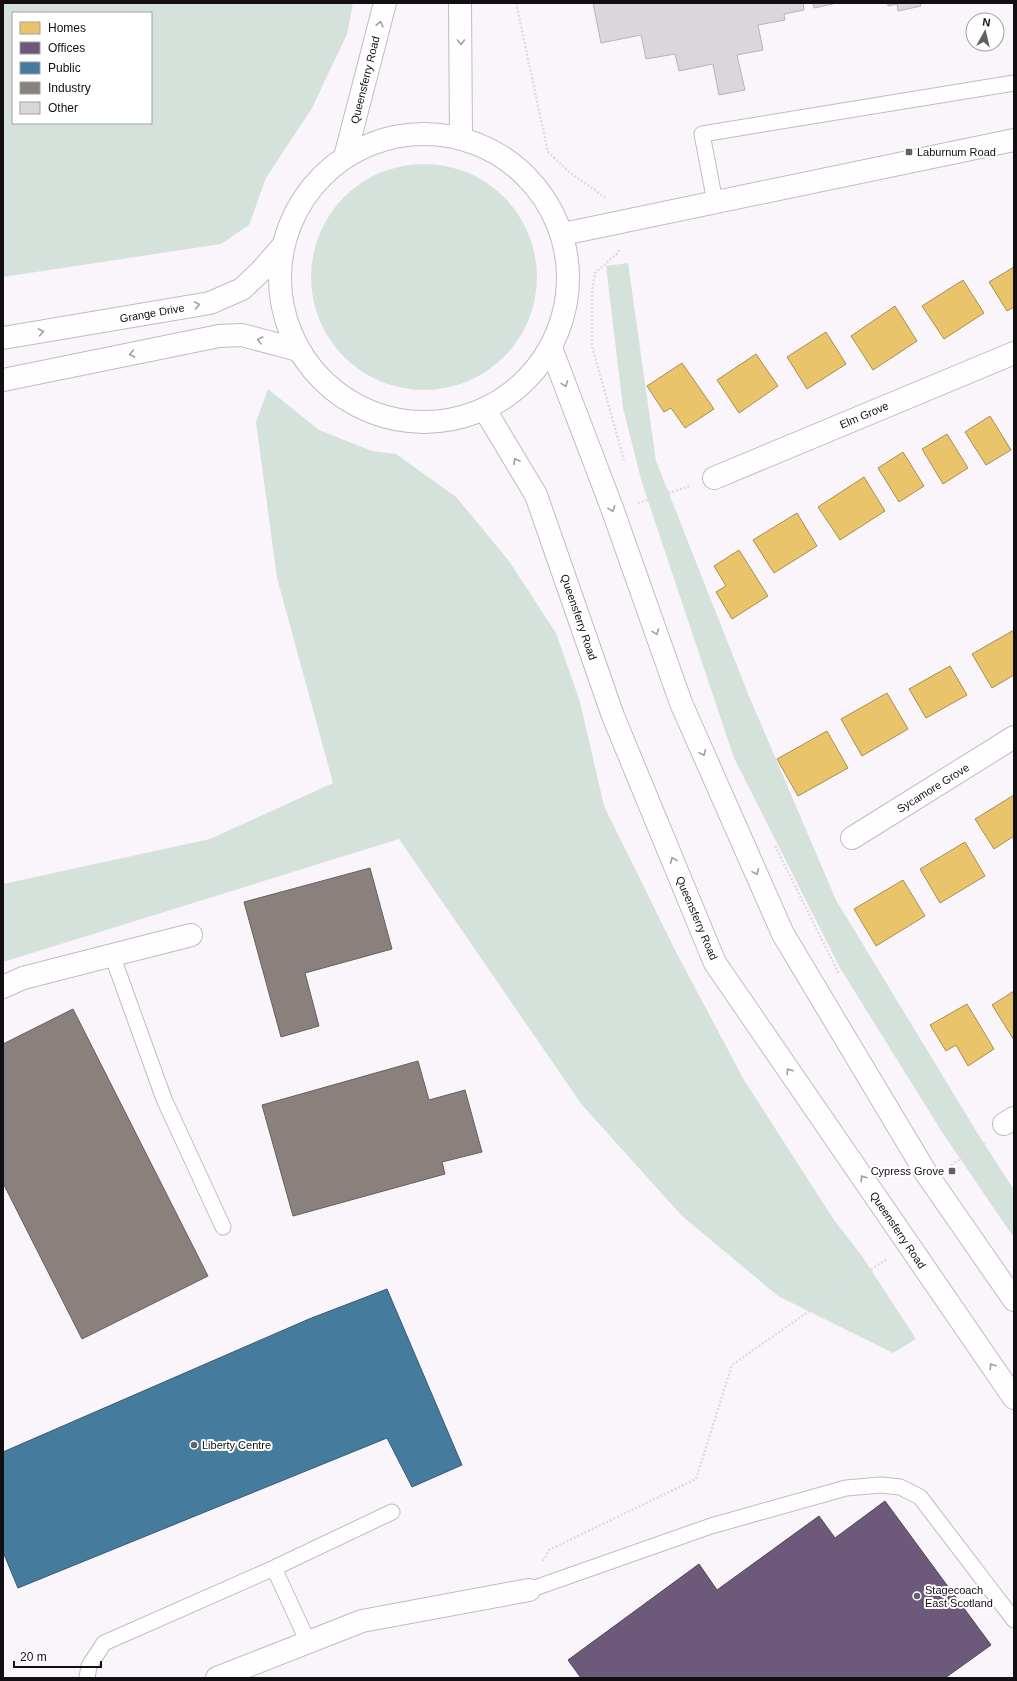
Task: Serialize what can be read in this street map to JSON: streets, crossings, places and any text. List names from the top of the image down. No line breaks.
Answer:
{"streets":{"main road":["Queensferry Road","Grange Drive","Elm Grove","Sycamore Grove"]},"places":{"transit":["Laburnum Road","Cypress Grove"],"other":["Liberty Centre","Stagecoach East Scotland"]},"legend":["Homes","Offices","Public","Industry","Other"],"scale_bar":"20 m","north":"top"}
